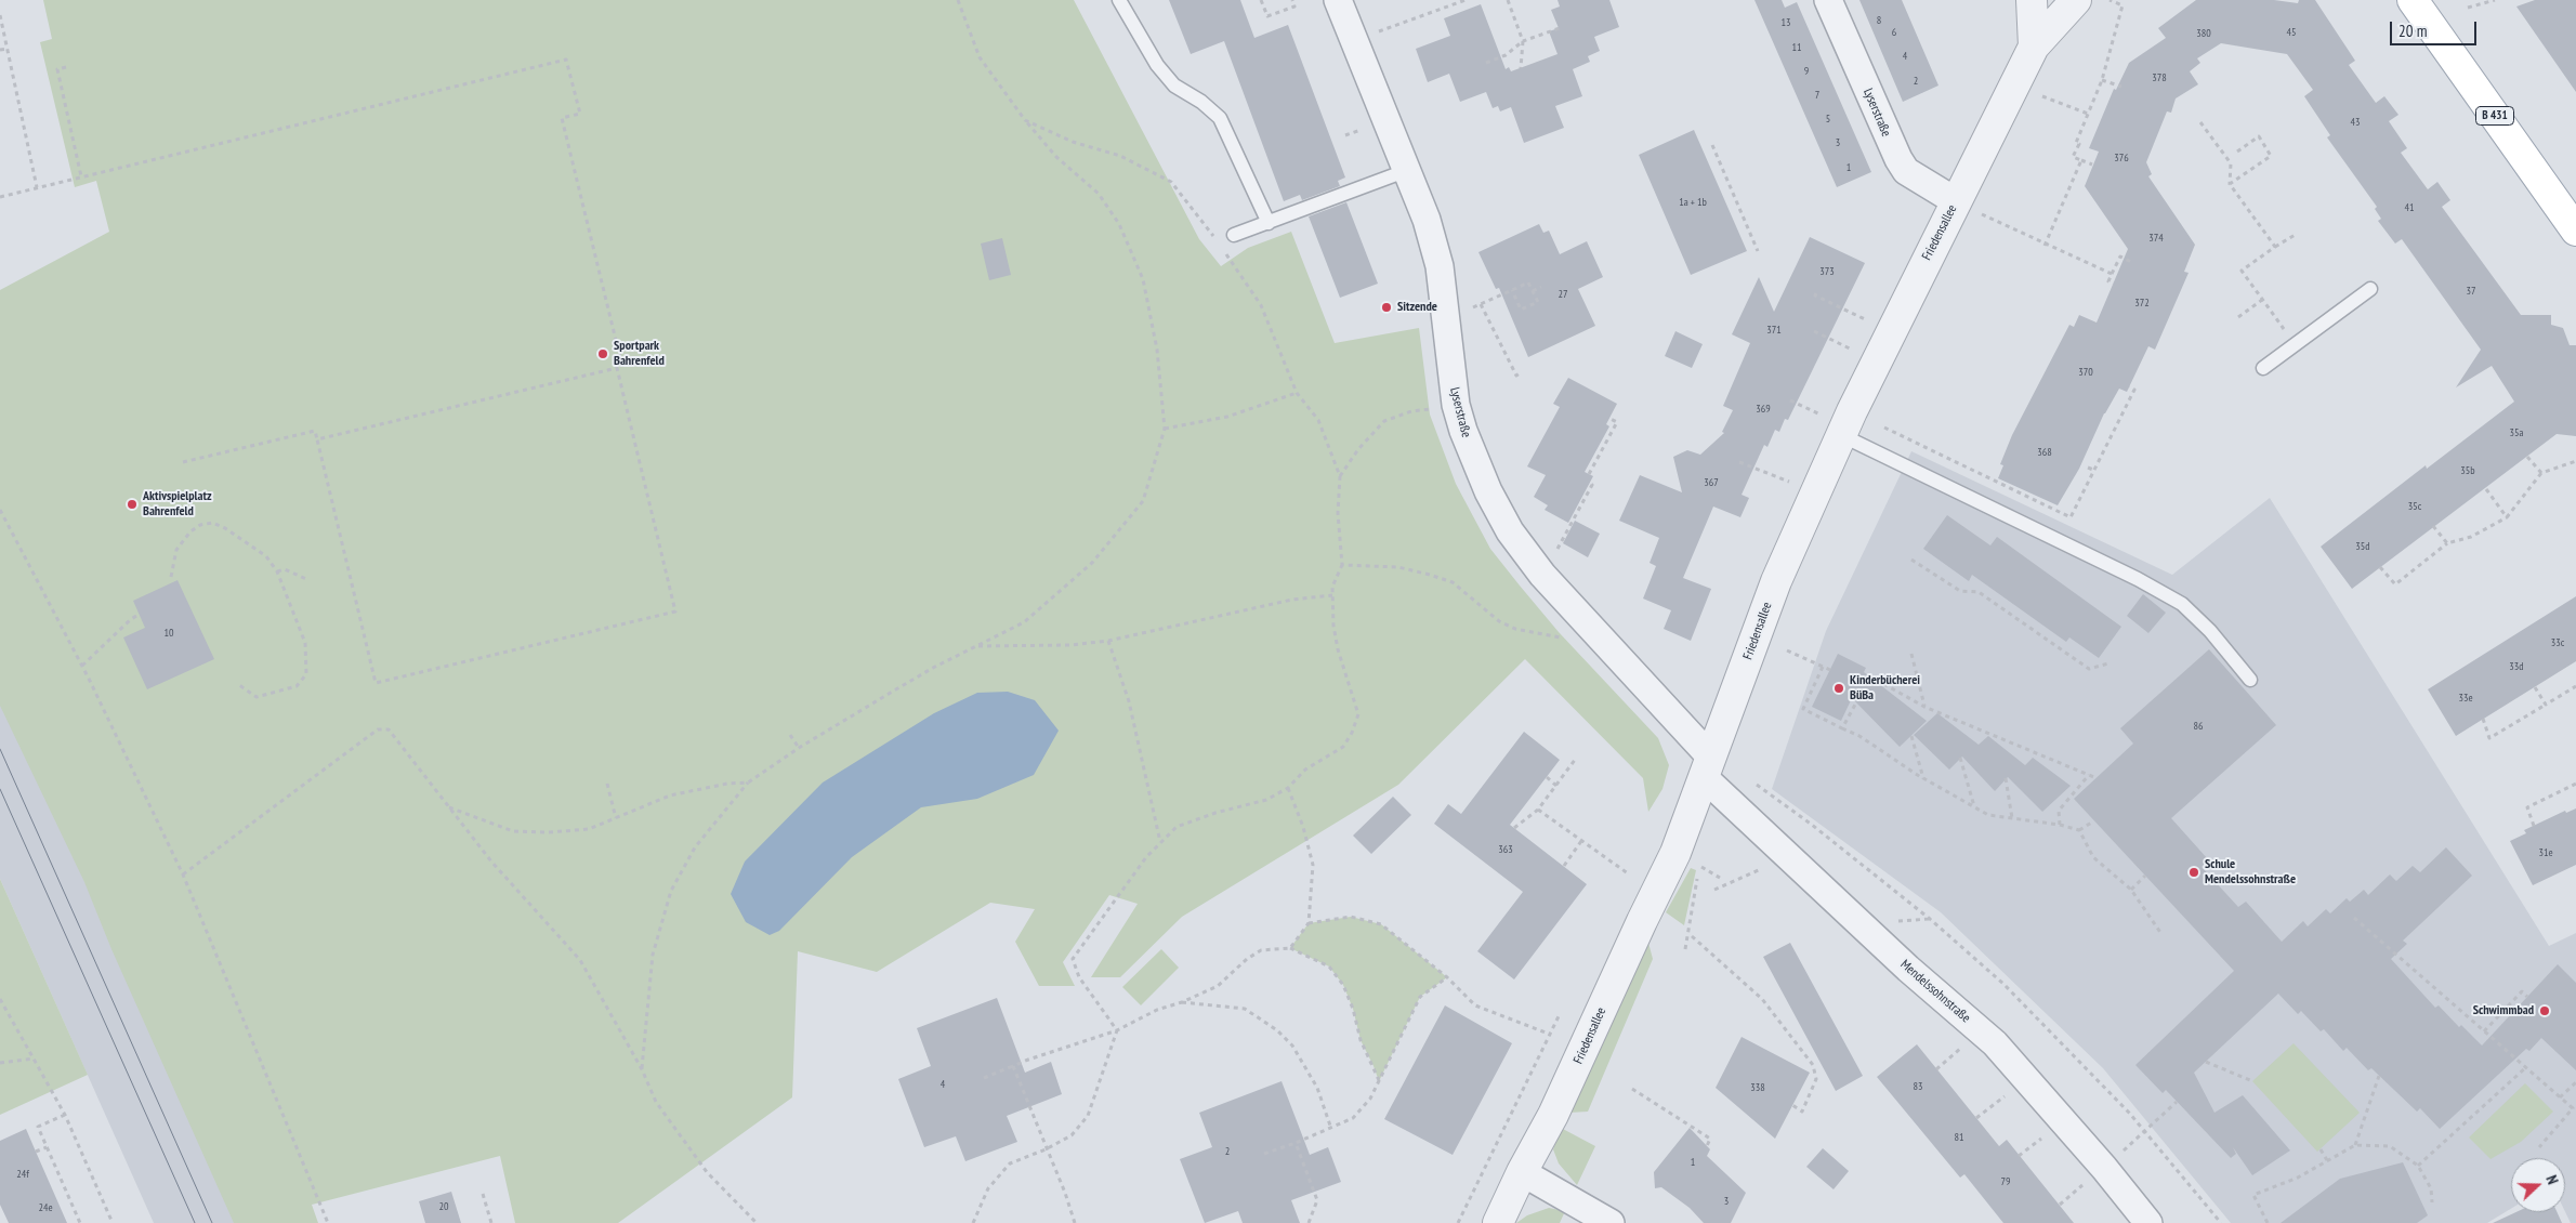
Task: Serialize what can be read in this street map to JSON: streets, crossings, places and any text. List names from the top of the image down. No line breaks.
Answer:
{"streets":{"main road":["B 431"],"street":["Lyserstraße","Friedensallee","Mendelssohnstraße"]},"crossings":[["Lyserstraße","Friedensallee"],["Lyserstraße","Mendelssohnstraße"],["Friedensallee","Mendelssohnstraße"]],"places":["Sitzende","Sportpark Bahrenfeld","Aktivspielplatz Bahrenfeld","Kinderbücherei BüBa","Schule Mendelssohnstraße","Schwimmbad"],"house_numbers":["8","13","6","45","380","11","4","9","378","2","7","5","43","3","376","1","1a + 1b","41","374","373","37","27","372","371","370","369","35a","368","35b","367","35c","35d","10","33c","33d","33e","86","363","31e","4","83","338","81","2","1","24f","79","3","20","24e"],"scale_bar":"20 m","north":"right"}
